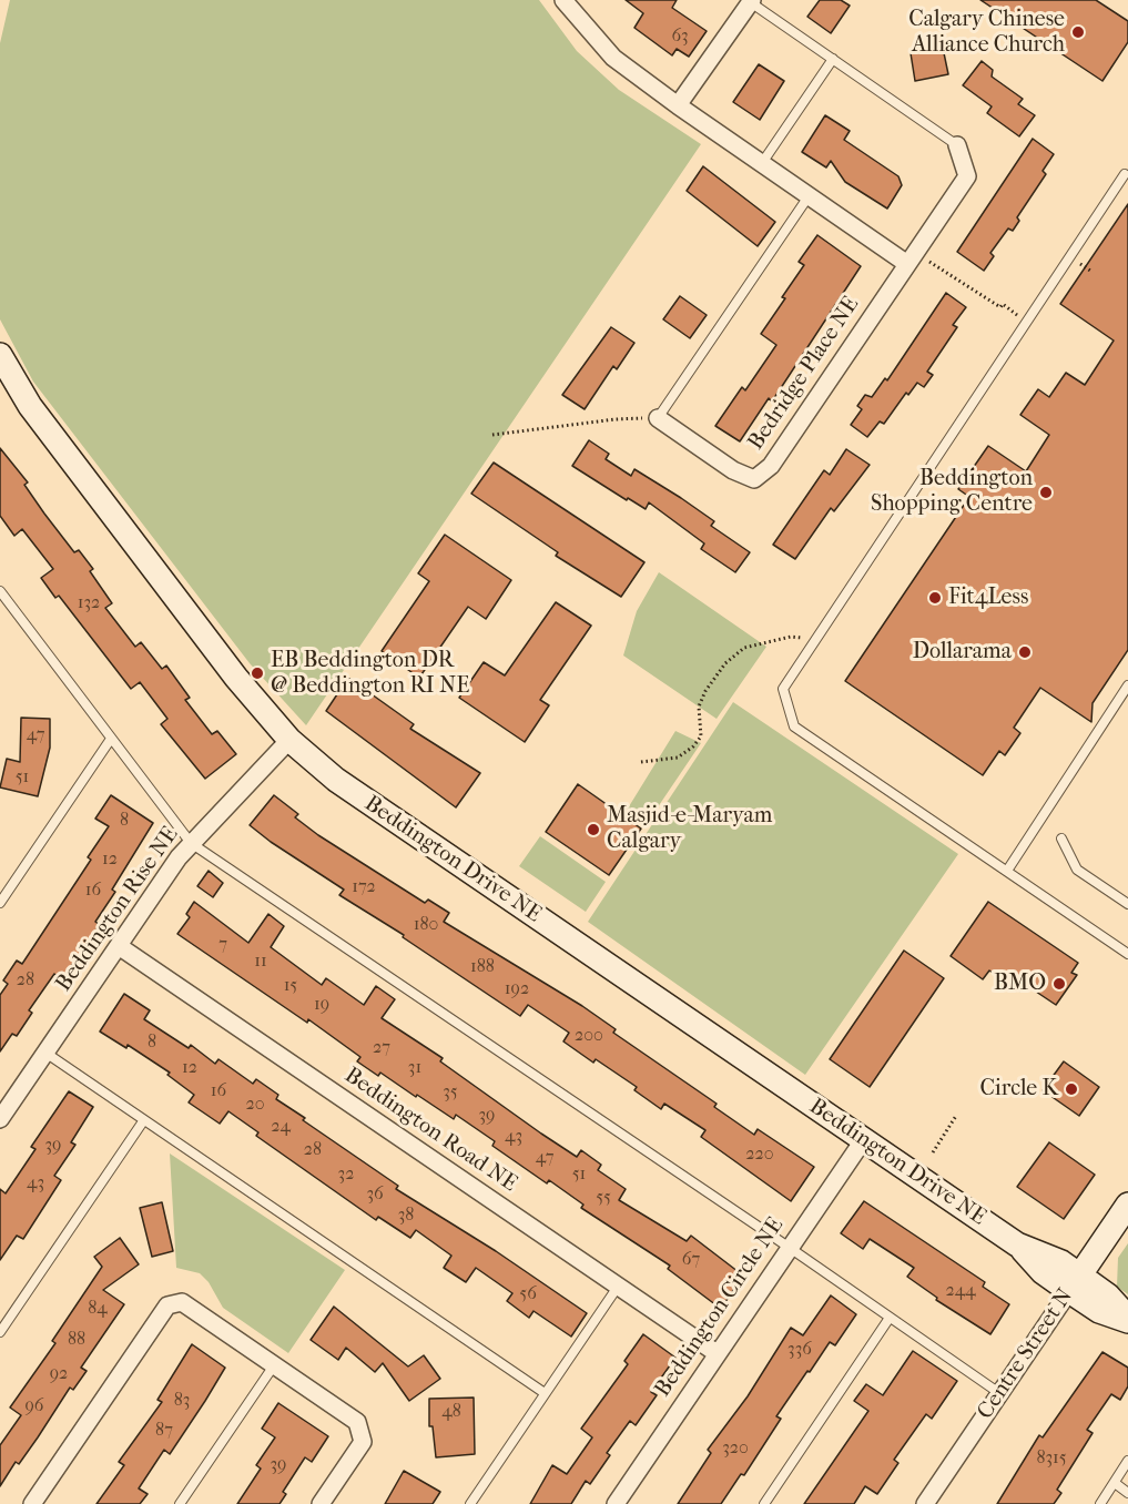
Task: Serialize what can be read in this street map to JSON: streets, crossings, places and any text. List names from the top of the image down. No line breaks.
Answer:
{"streets":{"street":["Bedridge Place NE","Beddington Drive NE","Beddington Rise NE","Beddington Road NE","Beddington Circle NE","Centre Street N"]},"crossings":[["Beddington Drive NE","Beddington Rise NE"],["Beddington Drive NE","Beddington Circle NE"],["Beddington Drive NE","Centre Street N"],["Beddington Rise NE","Beddington Road NE"],["Beddington Road NE","Beddington Circle NE"]],"places":["Calgary Chinese Alliance Church","Beddington Shopping Centre","Fit4Less","Dollarama","EB Beddington DR @ Beddington RI NE","Masjid-e-Maryam Calgary","BMO","Circle K"],"house_numbers":["63","132","47","51","8","12","172","16","180","7","11","188","28","15","192","19","200","8","27","12","31","16","35","20","39","24","43","39","28","220","47","32","51","43","36","55","38","67","244","56","84","88","336","92","83","96","48","87","320","8315","39"]}
